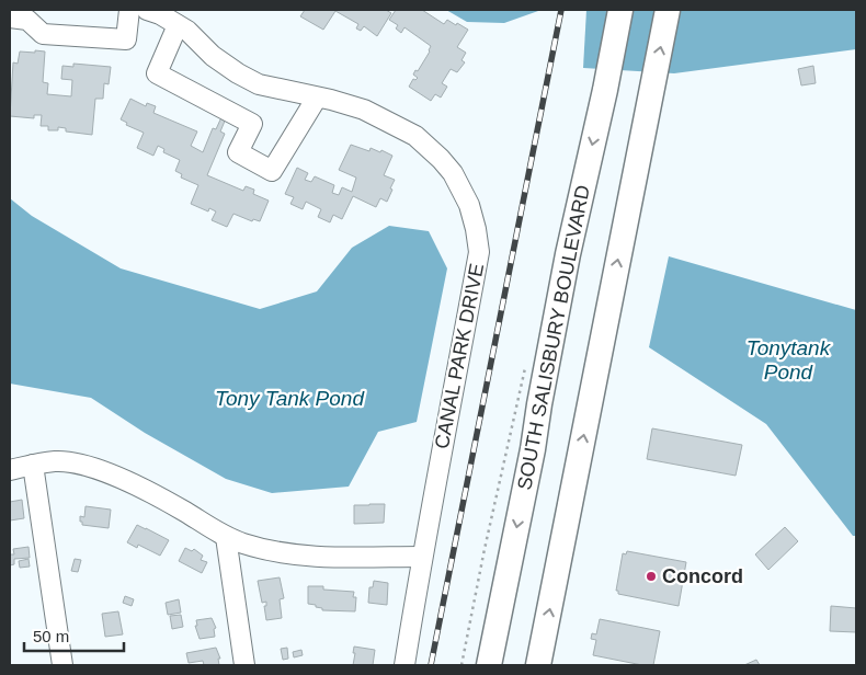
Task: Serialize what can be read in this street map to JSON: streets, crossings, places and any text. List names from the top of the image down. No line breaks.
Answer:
{"streets":{"main road":["SOUTH SALISBURY BOULEVARD"],"street":["CANAL PARK DRIVE"]},"water":["Tonytank Pond","Tony Tank Pond"],"places":["Concord"],"scale_bar":"50 m"}
